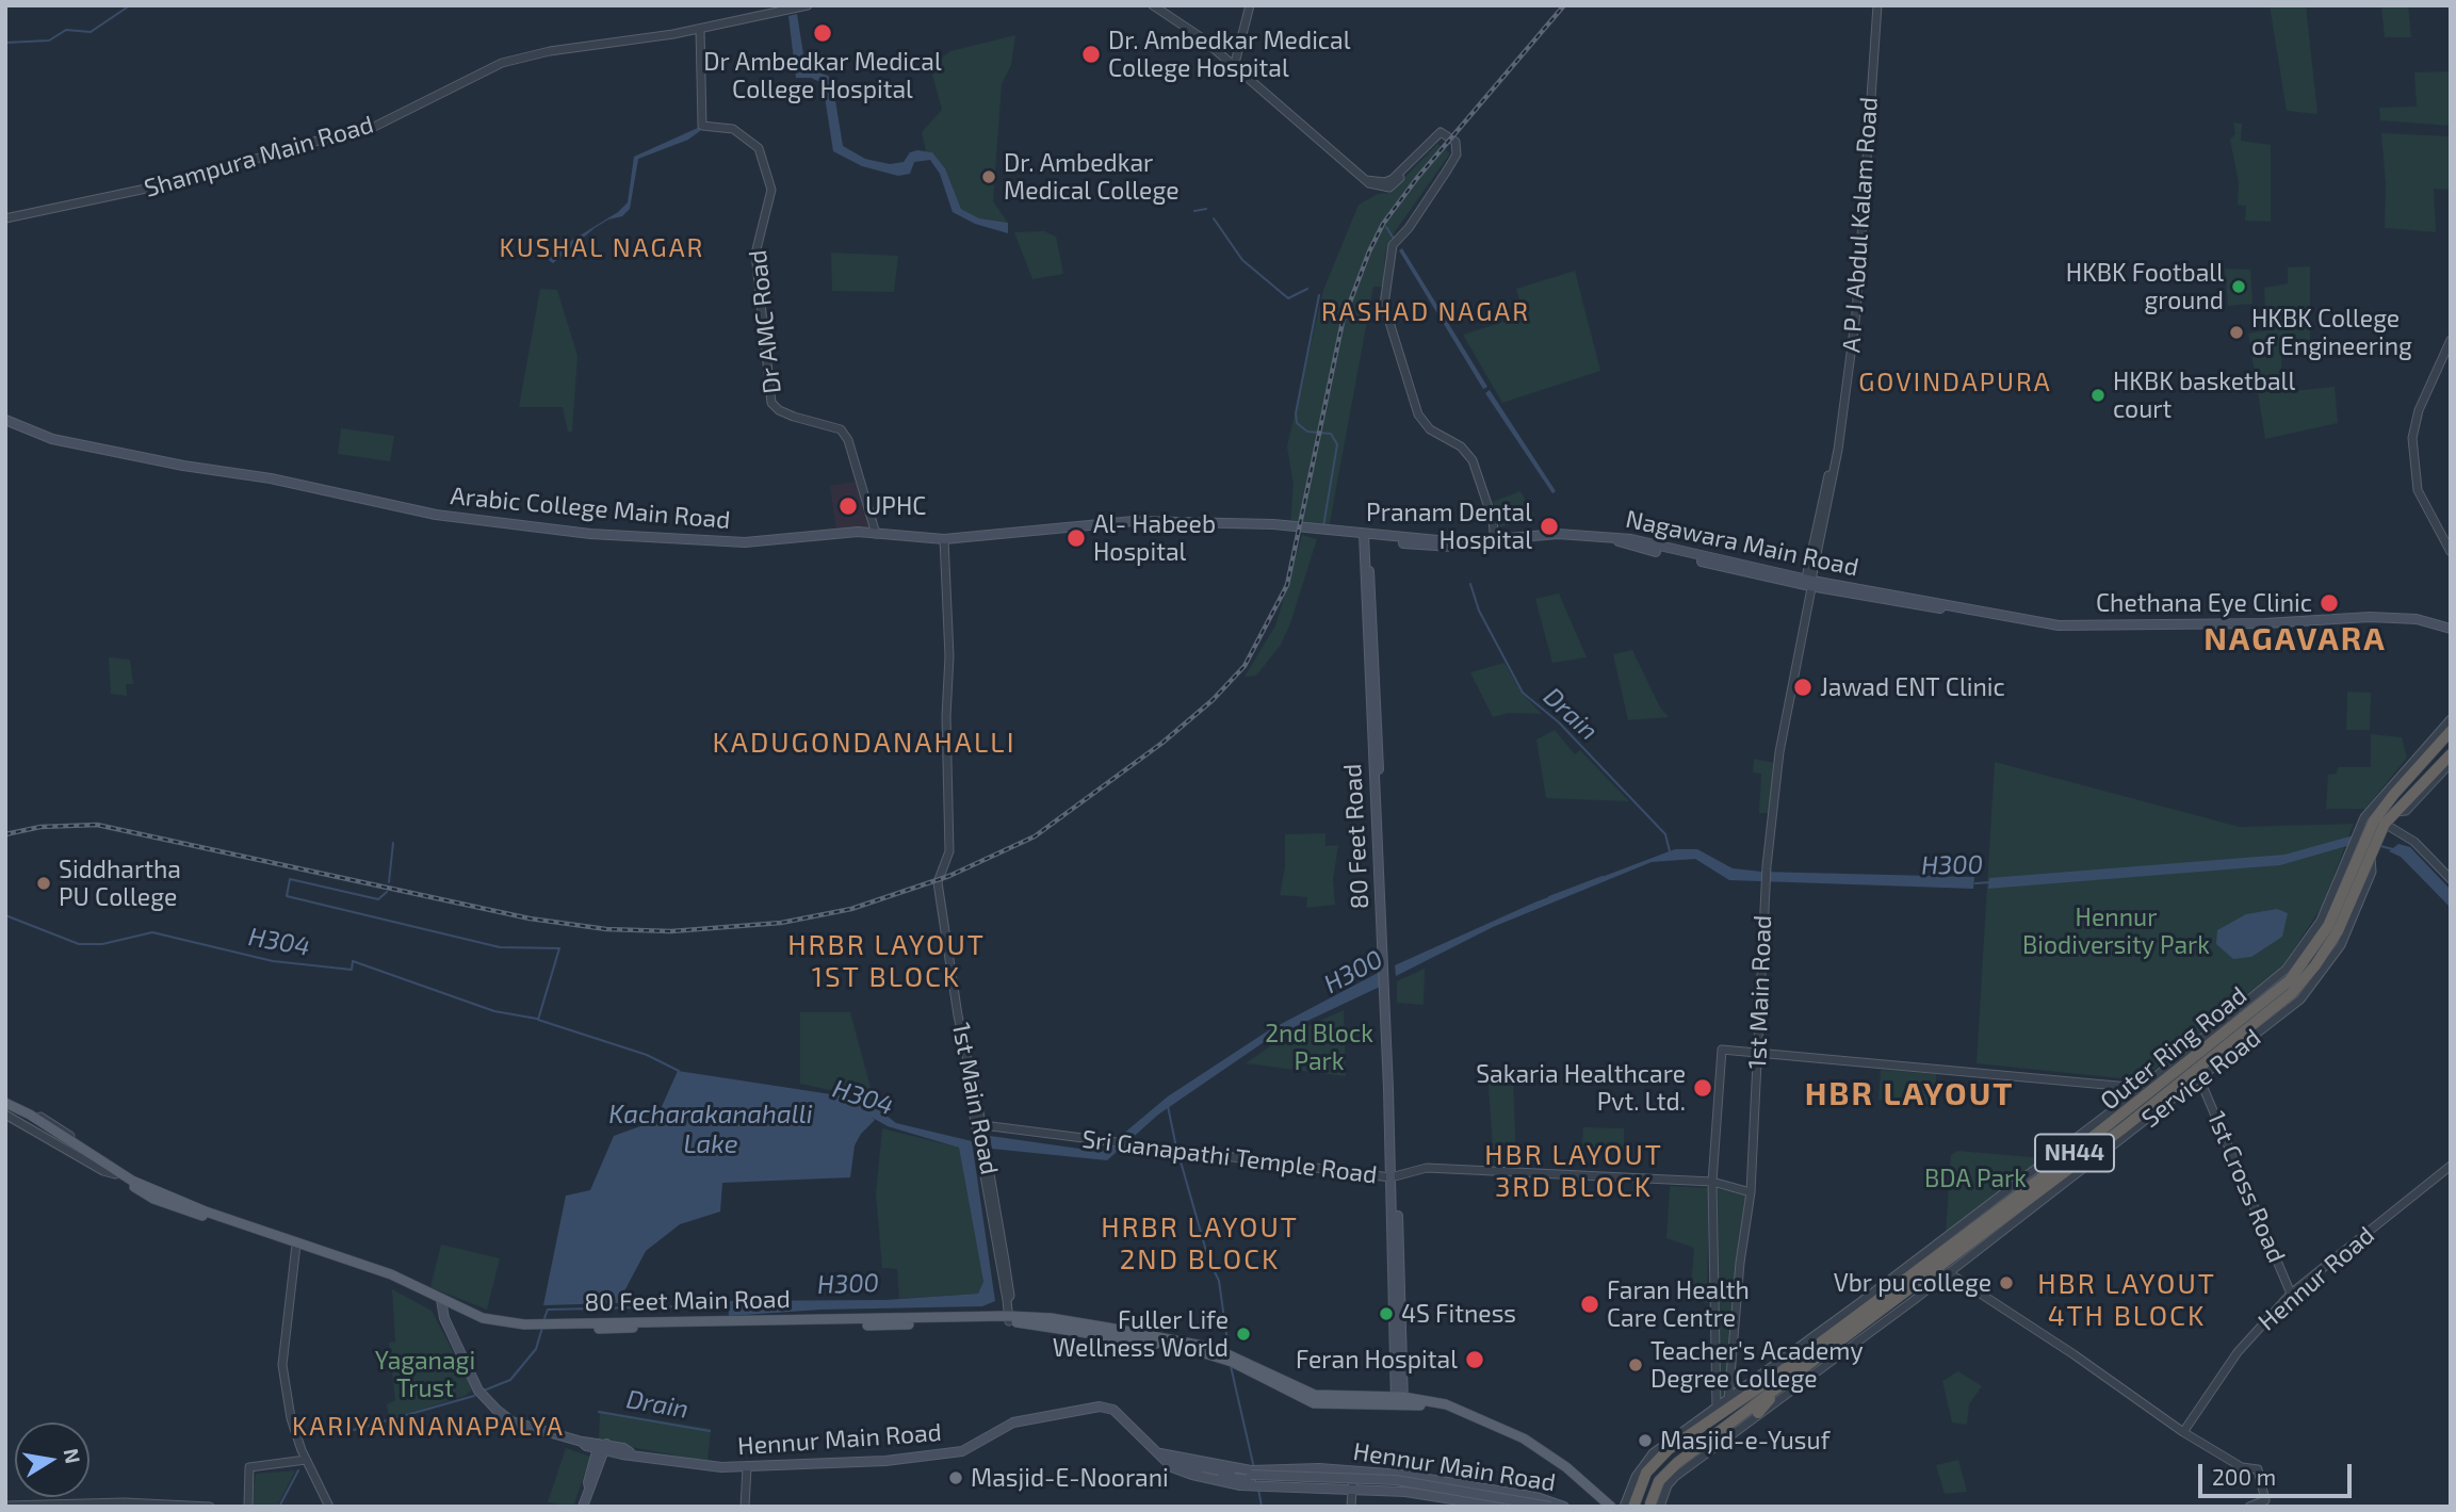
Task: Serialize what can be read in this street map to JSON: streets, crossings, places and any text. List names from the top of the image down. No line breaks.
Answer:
{"streets":{"highway":["Outer Ring Road","NH44"],"main road":["Arabic College Main Road","Nagawara Main Road","80 Feet Road","80 Feet Main Road","Hennur Main Road"],"street":["Shampura Main Road","A P J Abdul Kalam Road","Dr AMC Road","1st Main Road","Service Road","Sri Ganapathi Temple Road","1st Cross Road","Hennur Road"]},"crossings":[["Shampura Main Road","Dr AMC Road"],["A P J Abdul Kalam Road","Nagawara Main Road"],["A P J Abdul Kalam Road","1st Main Road"],["Dr AMC Road","Arabic College Main Road"],["Arabic College Main Road","1st Main Road"],["Nagawara Main Road","1st Main Road"],["80 Feet Road","Sri Ganapathi Temple Road"],["80 Feet Road","80 Feet Main Road"],["1st Main Road","Outer Ring Road"],["1st Main Road","Service Road"],["1st Main Road","NH44"],["1st Main Road","Sri Ganapathi Temple Road"],["1st Main Road","80 Feet Main Road"],["Outer Ring Road","Service Road"],["Outer Ring Road","NH44"],["Service Road","NH44"],["Service Road","1st Cross Road"],["1st Cross Road","Hennur Road"],["80 Feet Main Road","Hennur Main Road"]],"districts":["KUSHAL NAGAR","RASHAD NAGAR","GOVINDAPURA","NAGAVARA","KADUGONDANAHALLI","HRBR LAYOUT 1ST BLOCK","HBR LAYOUT","HBR LAYOUT 3RD BLOCK","HRBR LAYOUT 2ND BLOCK","HBR LAYOUT 4TH BLOCK","KARIYANNANAPALYA"],"water":["Drain","H300","H304","Kacharakanahalli Lake"],"parks":["Hennur Biodiversity Park","2nd Block Park","BDA Park","Yaganagi Trust"],"places":["Dr Ambedkar Medical College Hospital","Dr. Ambedkar Medical College Hospital","Dr. Ambedkar Medical College","HKBK Football ground","HKBK College of Engineering","HKBK basketball court","UPHC","Pranam Dental Hospital","Al- Habeeb Hospital","Chethana Eye Clinic","Jawad ENT Clinic","Siddhartha PU College","Sakaria Healthcare Pvt. Ltd.","Vbr pu college","Faran Health Care Centre","4S Fitness","Fuller Life Wellness World","Feran Hospital","Teacher's Academy Degree College","Masjid-e-Yusuf","Masjid-E-Noorani"],"scale_bar":"200 m","north":"right"}
